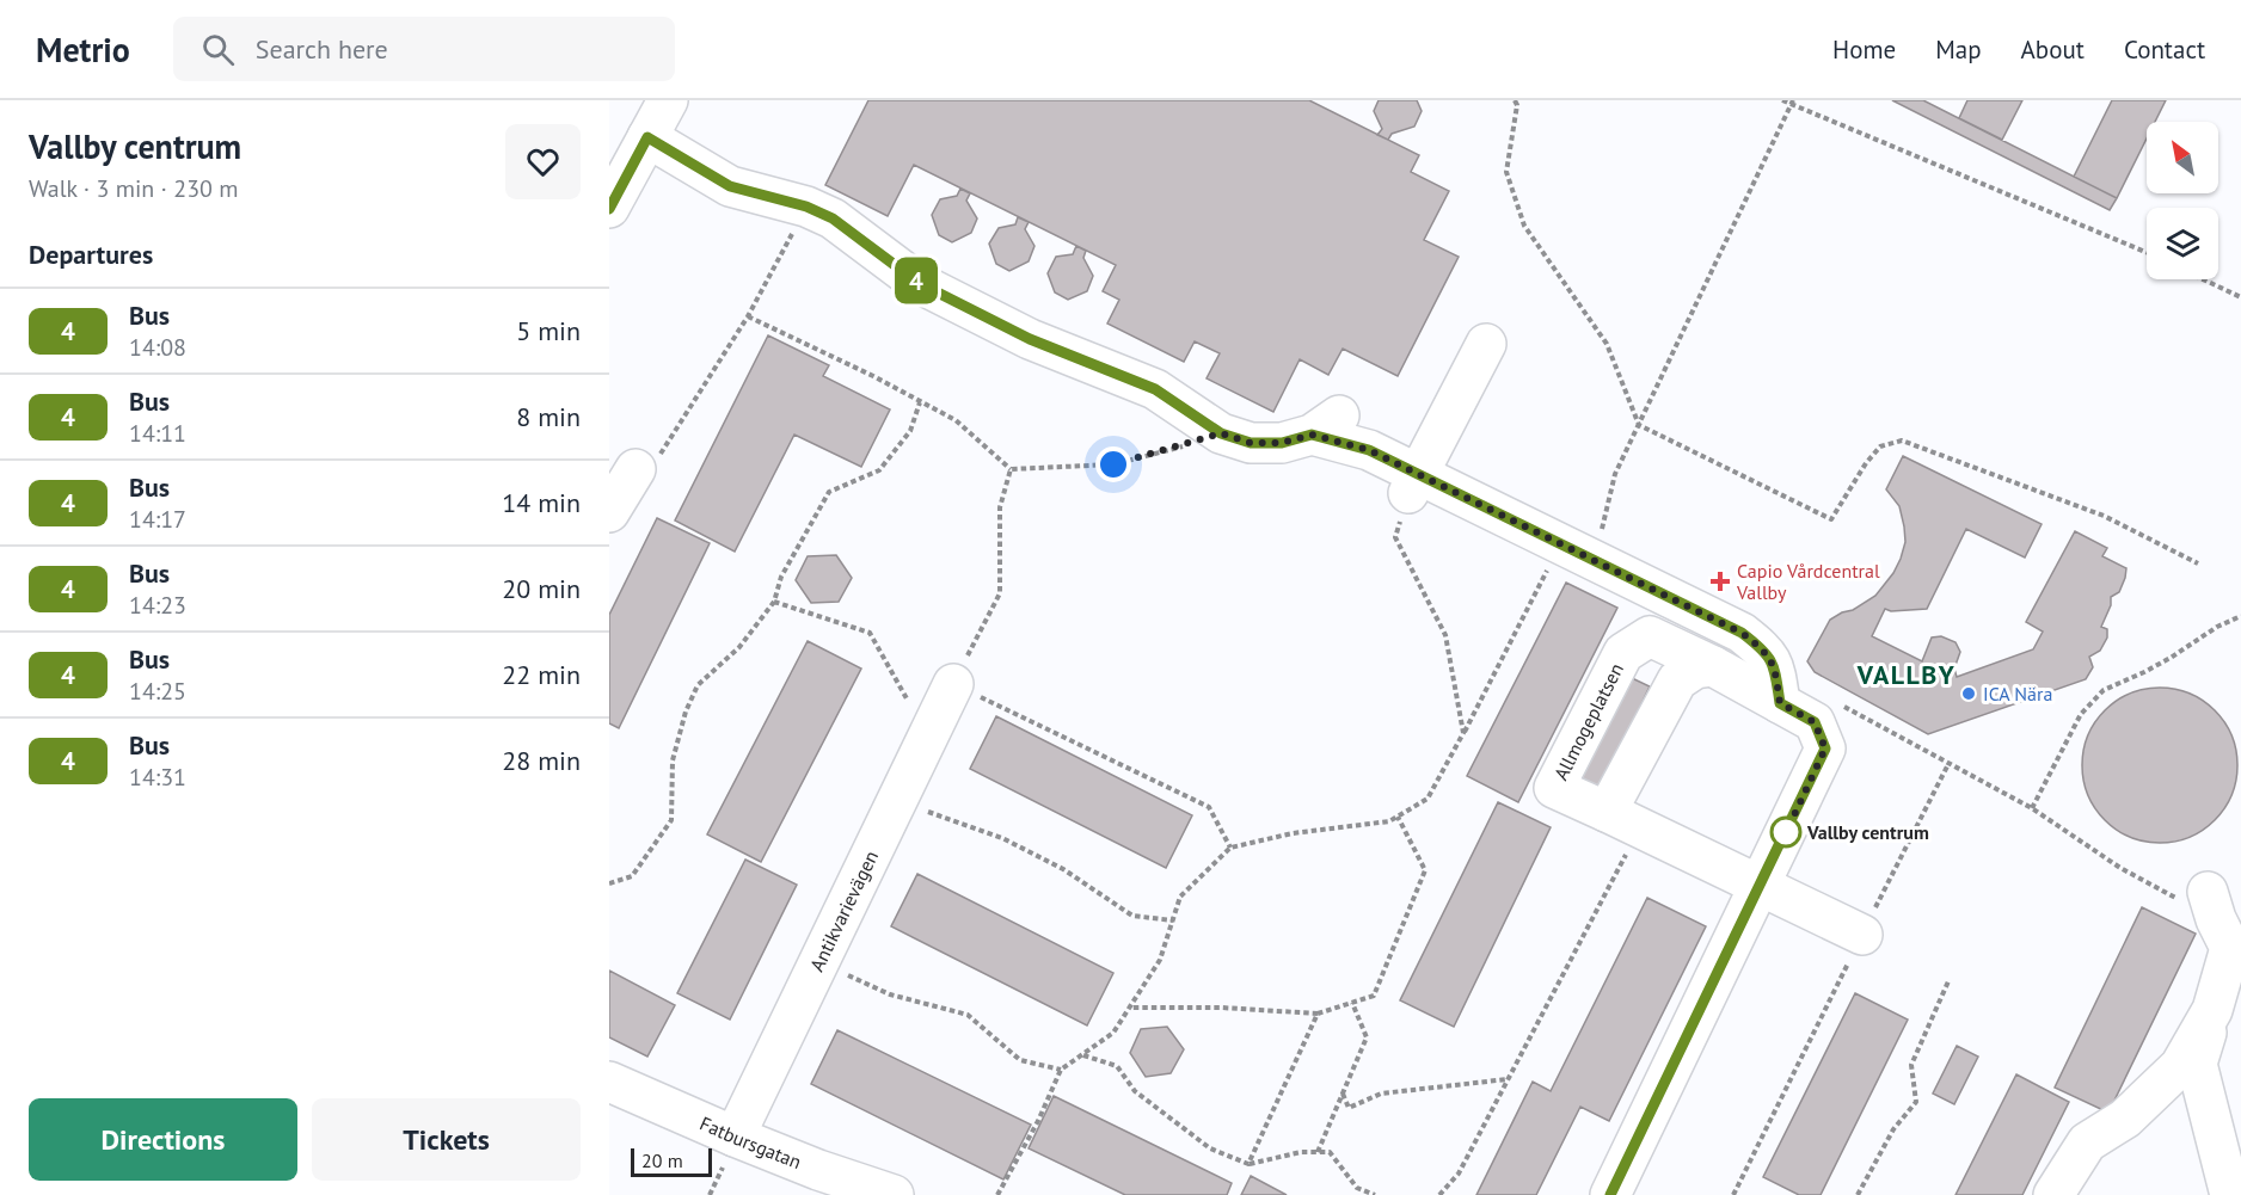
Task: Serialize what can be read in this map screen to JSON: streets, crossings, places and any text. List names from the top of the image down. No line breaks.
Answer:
{"streets":{"street":["Allmogeplatsen","Antikvarievägen","Fatbursgatan"]},"crossings":[["Antikvarievägen","Fatbursgatan"]],"districts":["VALLBY"],"places":{"health":["Capio Vårdcentral Vallby"],"other":["ICA Nära","Vallby centrum"]},"lines":["bus line 4"],"scale_bar":"20 m","north":"top left","page":{"header":"Metrio","search":"Search here","nav":["Home","Map","About","Contact"],"heading":[["Vallby centrum","Walk · 3 min · 230 m"],"Departures"],"on_map":"4","list":[{"mark":"4","name":"Bus","note":"14:08","value":"5 min"},{"mark":"4","name":"Bus","note":"14:11","value":"8 min"},{"mark":"4","name":"Bus","note":"14:17","value":"14 min"},{"mark":"4","name":"Bus","note":"14:23","value":"20 min"},{"mark":"4","name":"Bus","note":"14:25","value":"22 min"},{"mark":"4","name":"Bus","note":"14:31","value":"28 min"}],"buttons":["Directions","Tickets"],"scale":"20 m"}}
